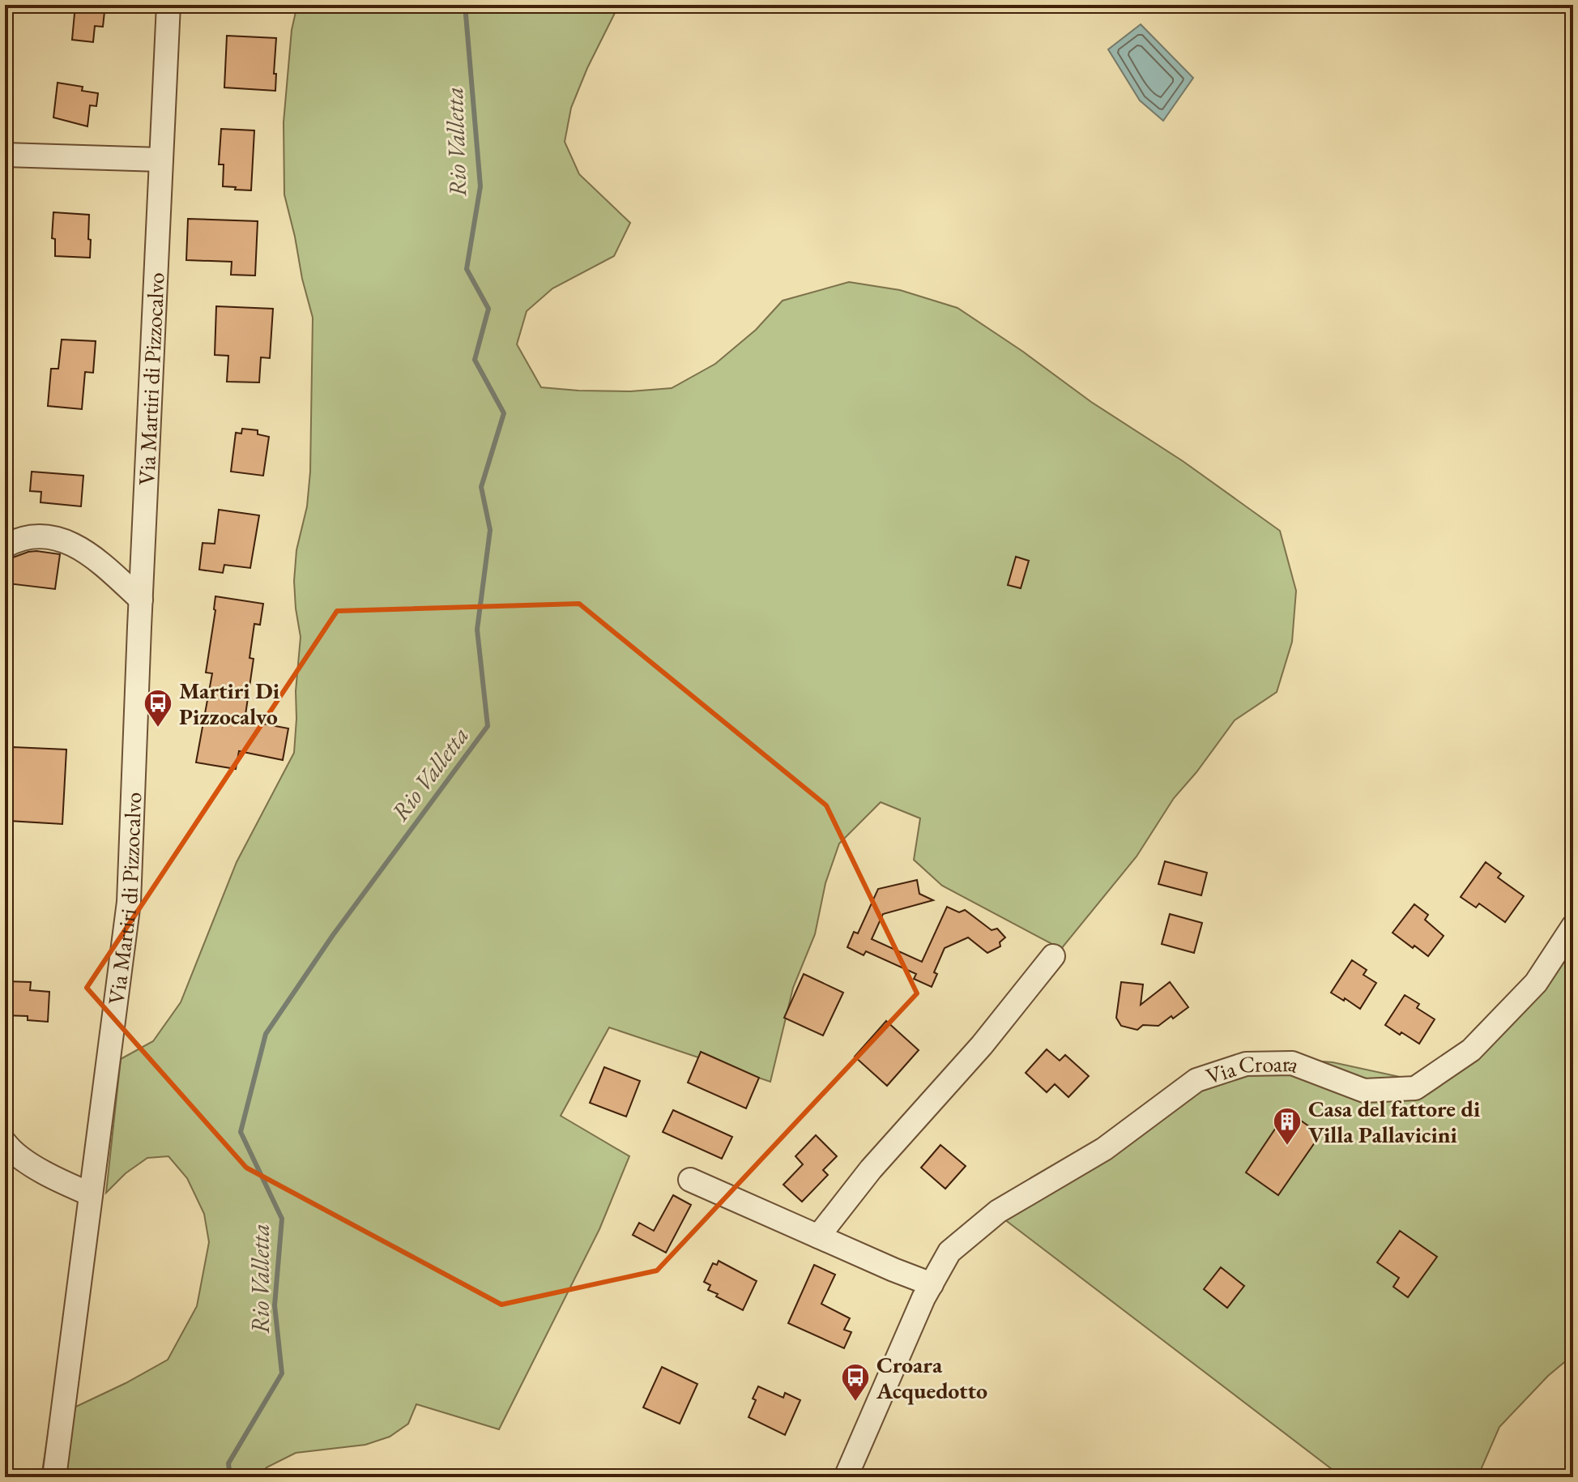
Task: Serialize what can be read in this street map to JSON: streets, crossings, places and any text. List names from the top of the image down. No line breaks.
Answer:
{"streets":{"street":["Via Martiri di Pizzocalvo","Via Croara"]},"water":["Rio Valletta"],"places":{"bus stop":["Martiri Di Pizzocalvo","Croara Acquedotto"],"building":["Casa del fattore di Villa Pallavicini"]}}
